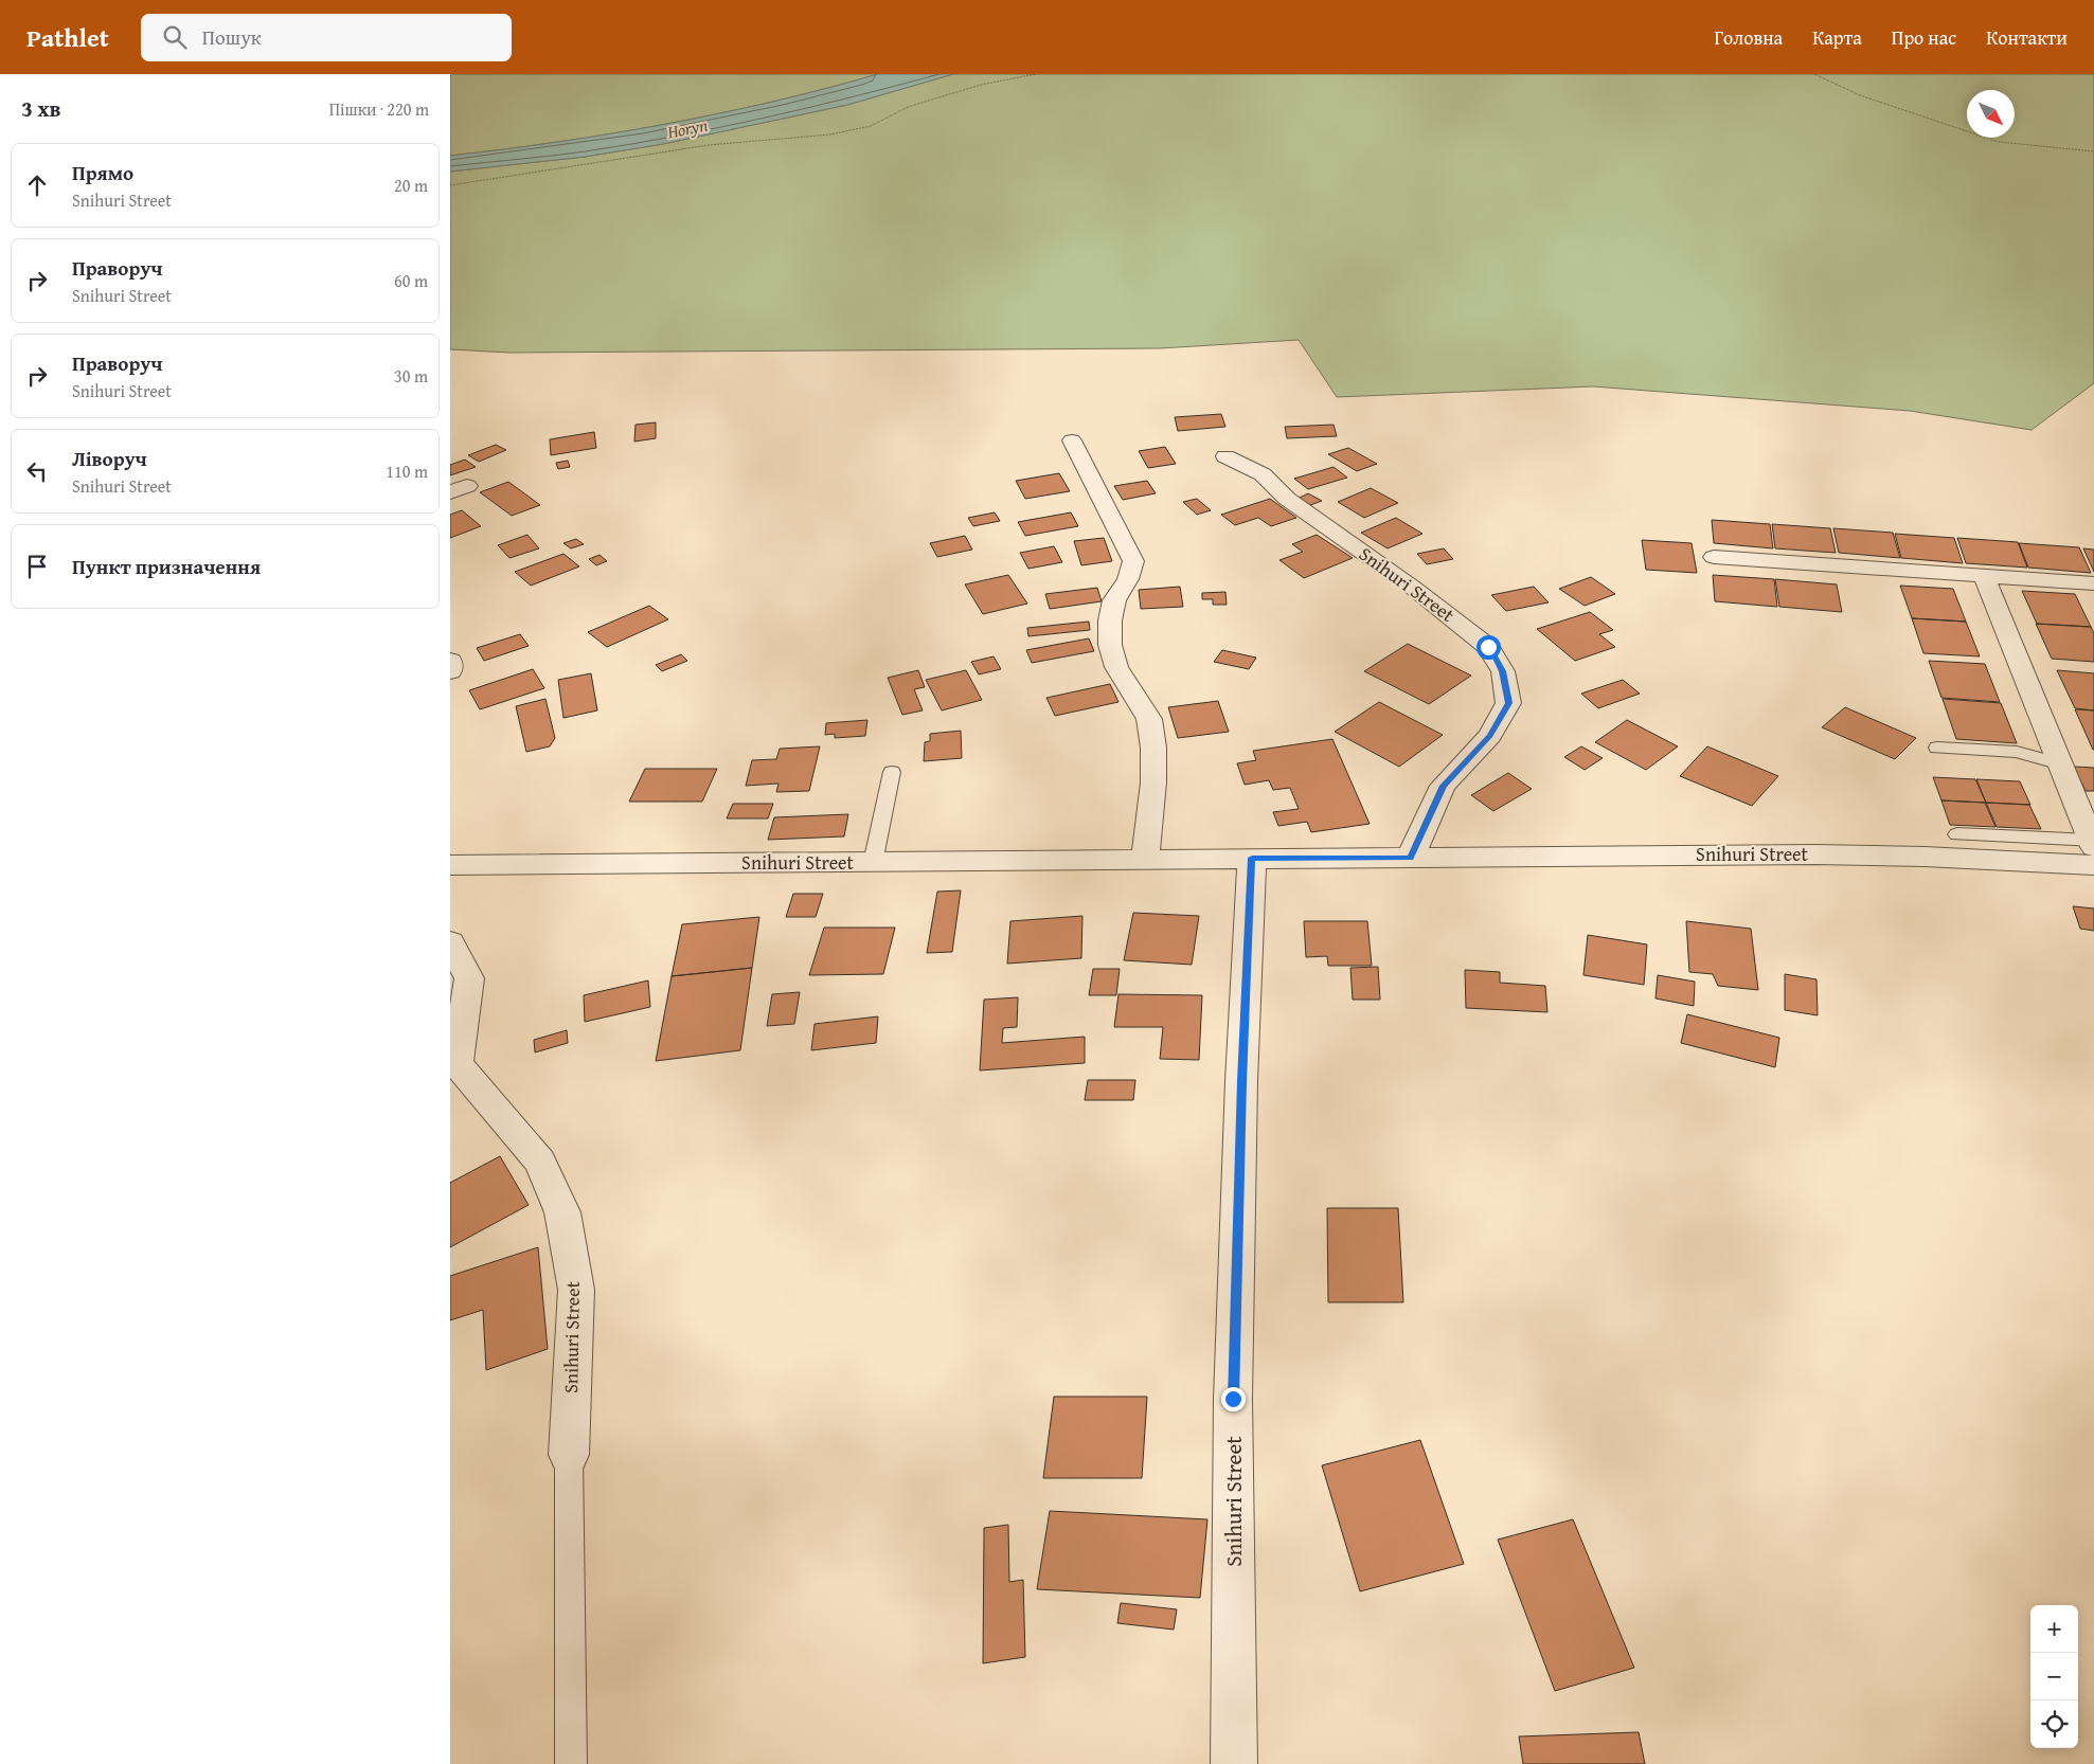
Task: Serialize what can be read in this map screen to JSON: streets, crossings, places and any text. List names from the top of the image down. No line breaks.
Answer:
{"streets":{"street":["Snihuri Street"]},"water":["Horyn"],"north":"bottom right","page":{"header":"Pathlet","search":"Пошук","nav":["Головна","Карта","Про нас","Контакти"],"heading":["3 хв","Пішки · 220 m"],"list":[["Прямо","Snihuri Street","20 m"],["Праворуч","Snihuri Street","60 m"],["Праворуч","Snihuri Street","30 m"],["Ліворуч","Snihuri Street","110 m"],"Пункт призначення"],"map_buttons":["+","−"]}}
